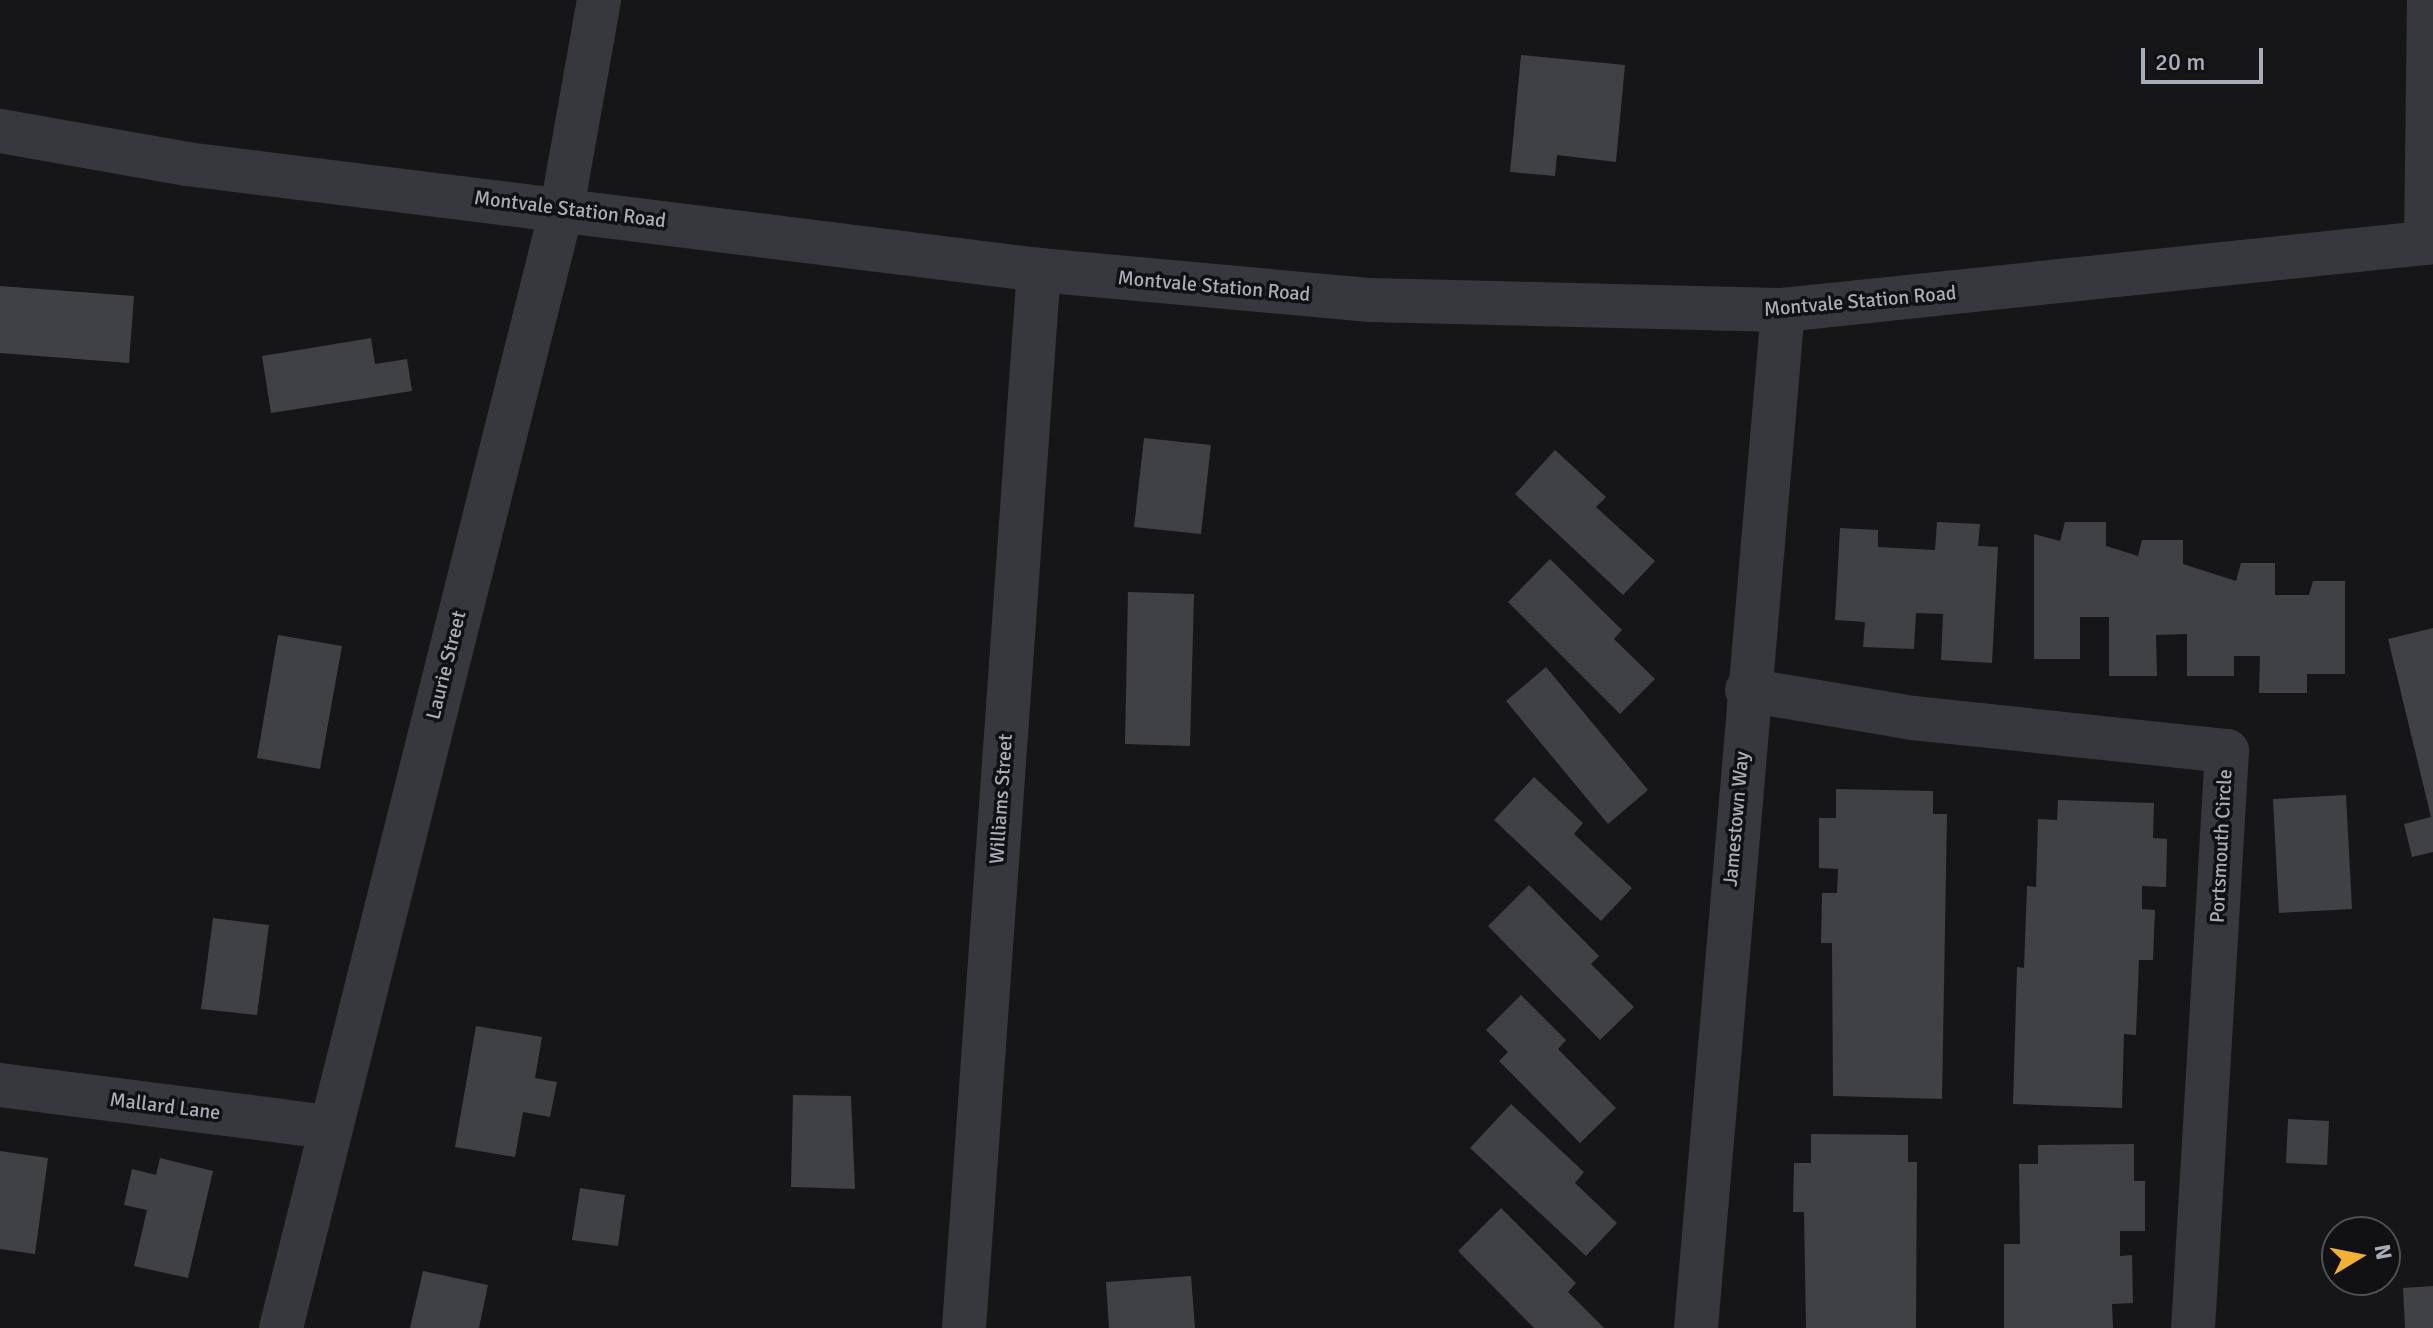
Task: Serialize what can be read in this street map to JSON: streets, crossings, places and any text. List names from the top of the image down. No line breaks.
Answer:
{"streets":{"street":["Montvale Station Road","Laurie Street","Williams Street","Jamestown Way","Portsmouth Circle","Mallard Lane"]},"crossings":[["Montvale Station Road","Laurie Street"],["Montvale Station Road","Williams Street"],["Montvale Station Road","Jamestown Way"],["Laurie Street","Mallard Lane"],["Jamestown Way","Portsmouth Circle"]],"scale_bar":"20 m","north":"right"}
